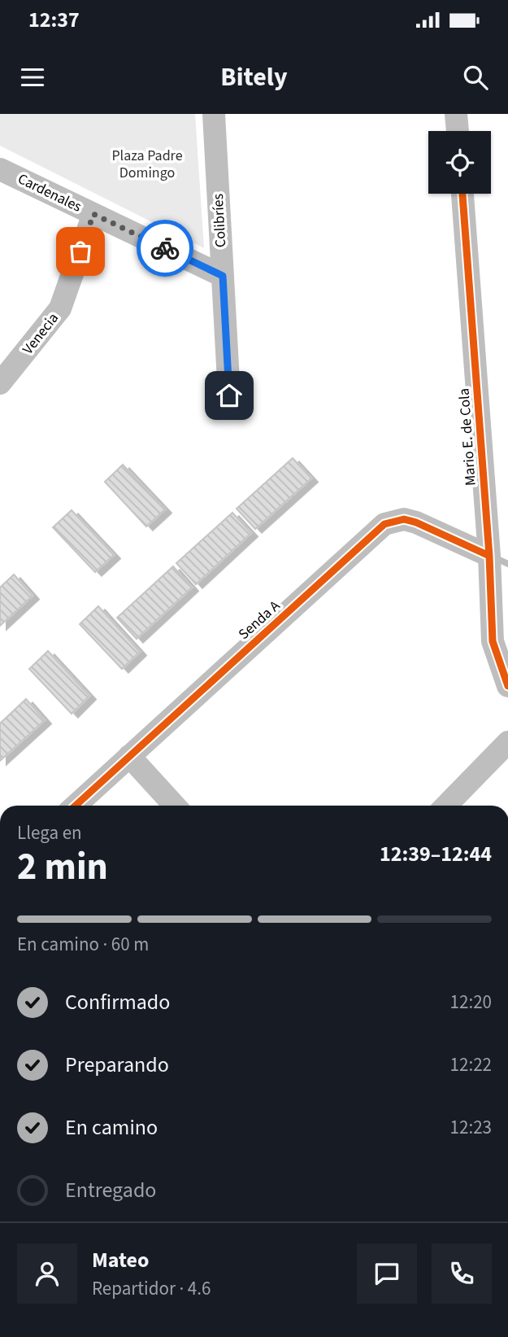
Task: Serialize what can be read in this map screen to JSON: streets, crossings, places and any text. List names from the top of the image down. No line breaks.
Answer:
{"streets":{"street":["Cardenales","Colibríes","Venecia","Mario E. de Cola","Senda A"]},"crossings":[["Cardenales","Colibríes"],["Cardenales","Venecia"],["Mario E. de Cola","Senda A"]],"parks":["Plaza Padre Domingo"],"page":{"status":"12:37","header":"Bitely","heading":["2 min","Llega en","12:39–12:44"],"panel":["Mateo","Repartidor · 4.6"],"bar":"En camino · 60 m","list":[["Confirmado","12:20"],["Preparando","12:22"],["En camino","12:23"],"Entregado"]}}
